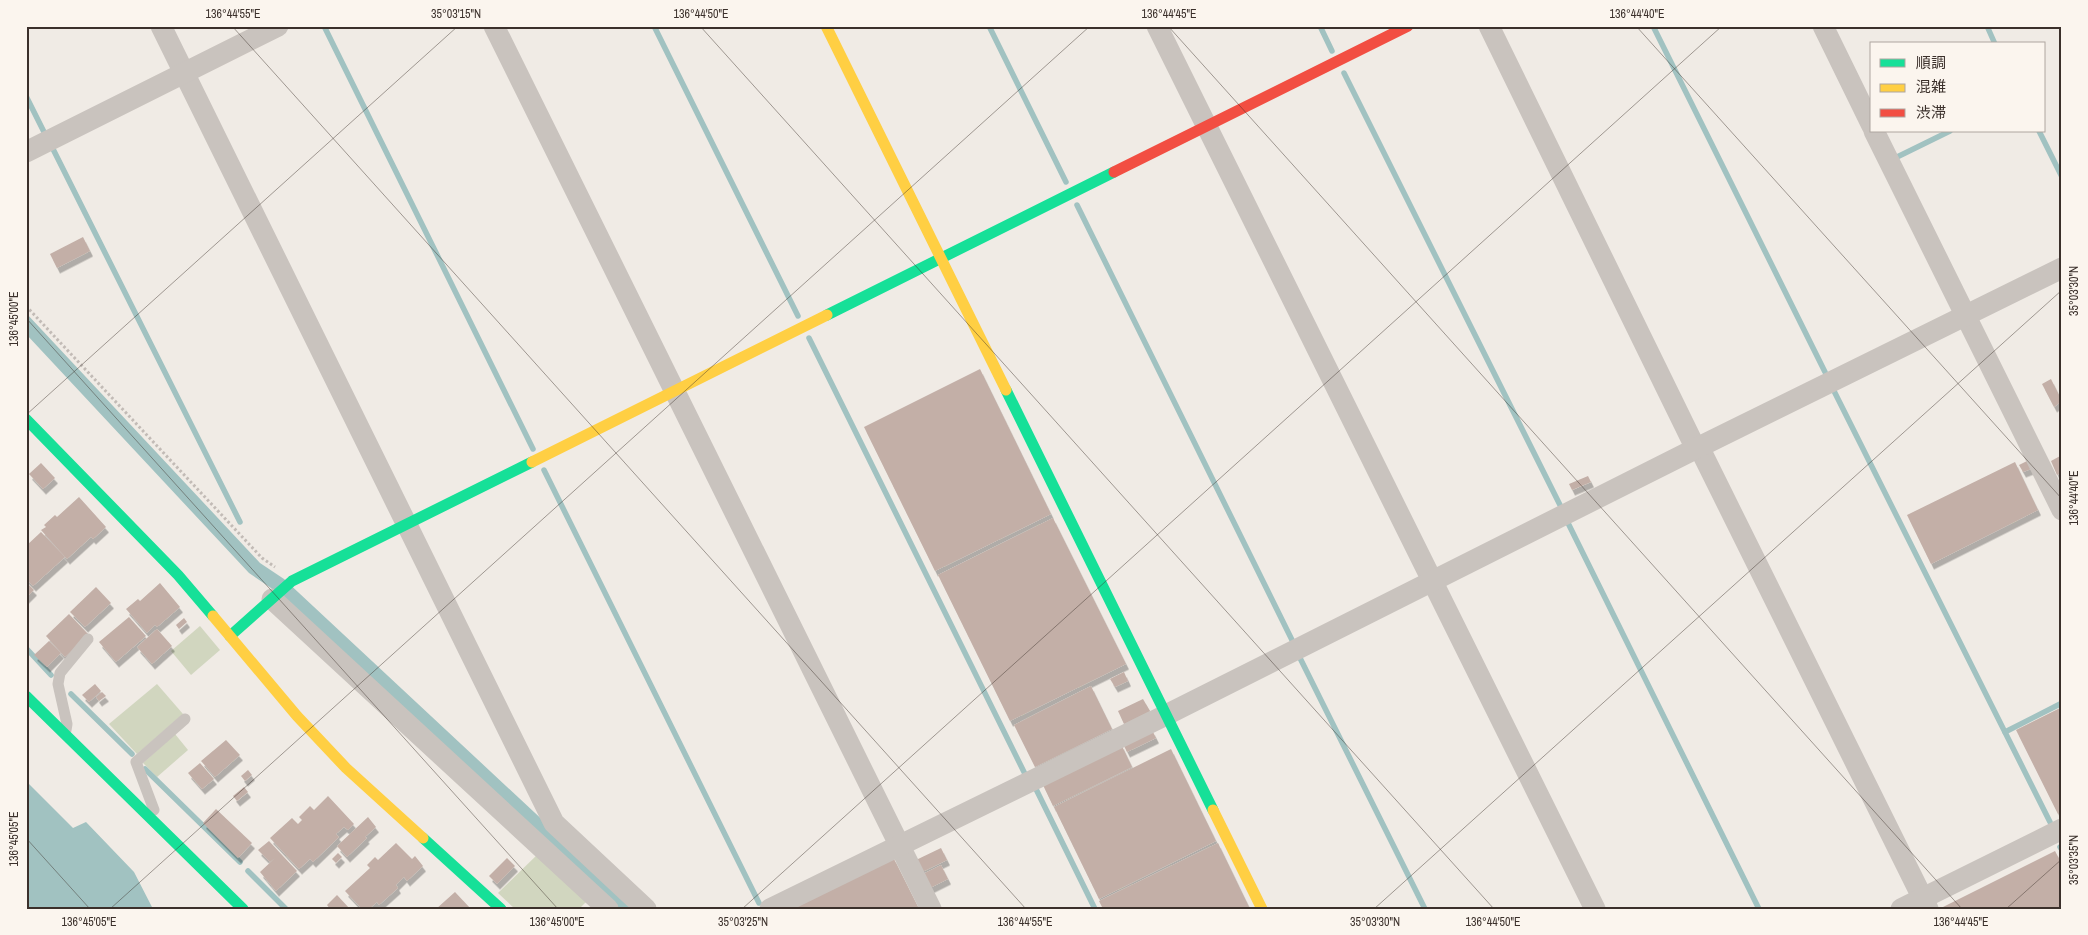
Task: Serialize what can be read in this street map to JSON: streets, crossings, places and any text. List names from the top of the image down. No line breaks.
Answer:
{"legend":["順調","混雑","渋滞"],"coordinates":["136°44'55\"E","35°03'15\"N","136°44'50\"E","136°44'45\"E","136°44'40\"E","35°03'30\"N","136°45'00\"E","136°45'05\"E","35°03'35\"N","35°03'25\"N"]}
